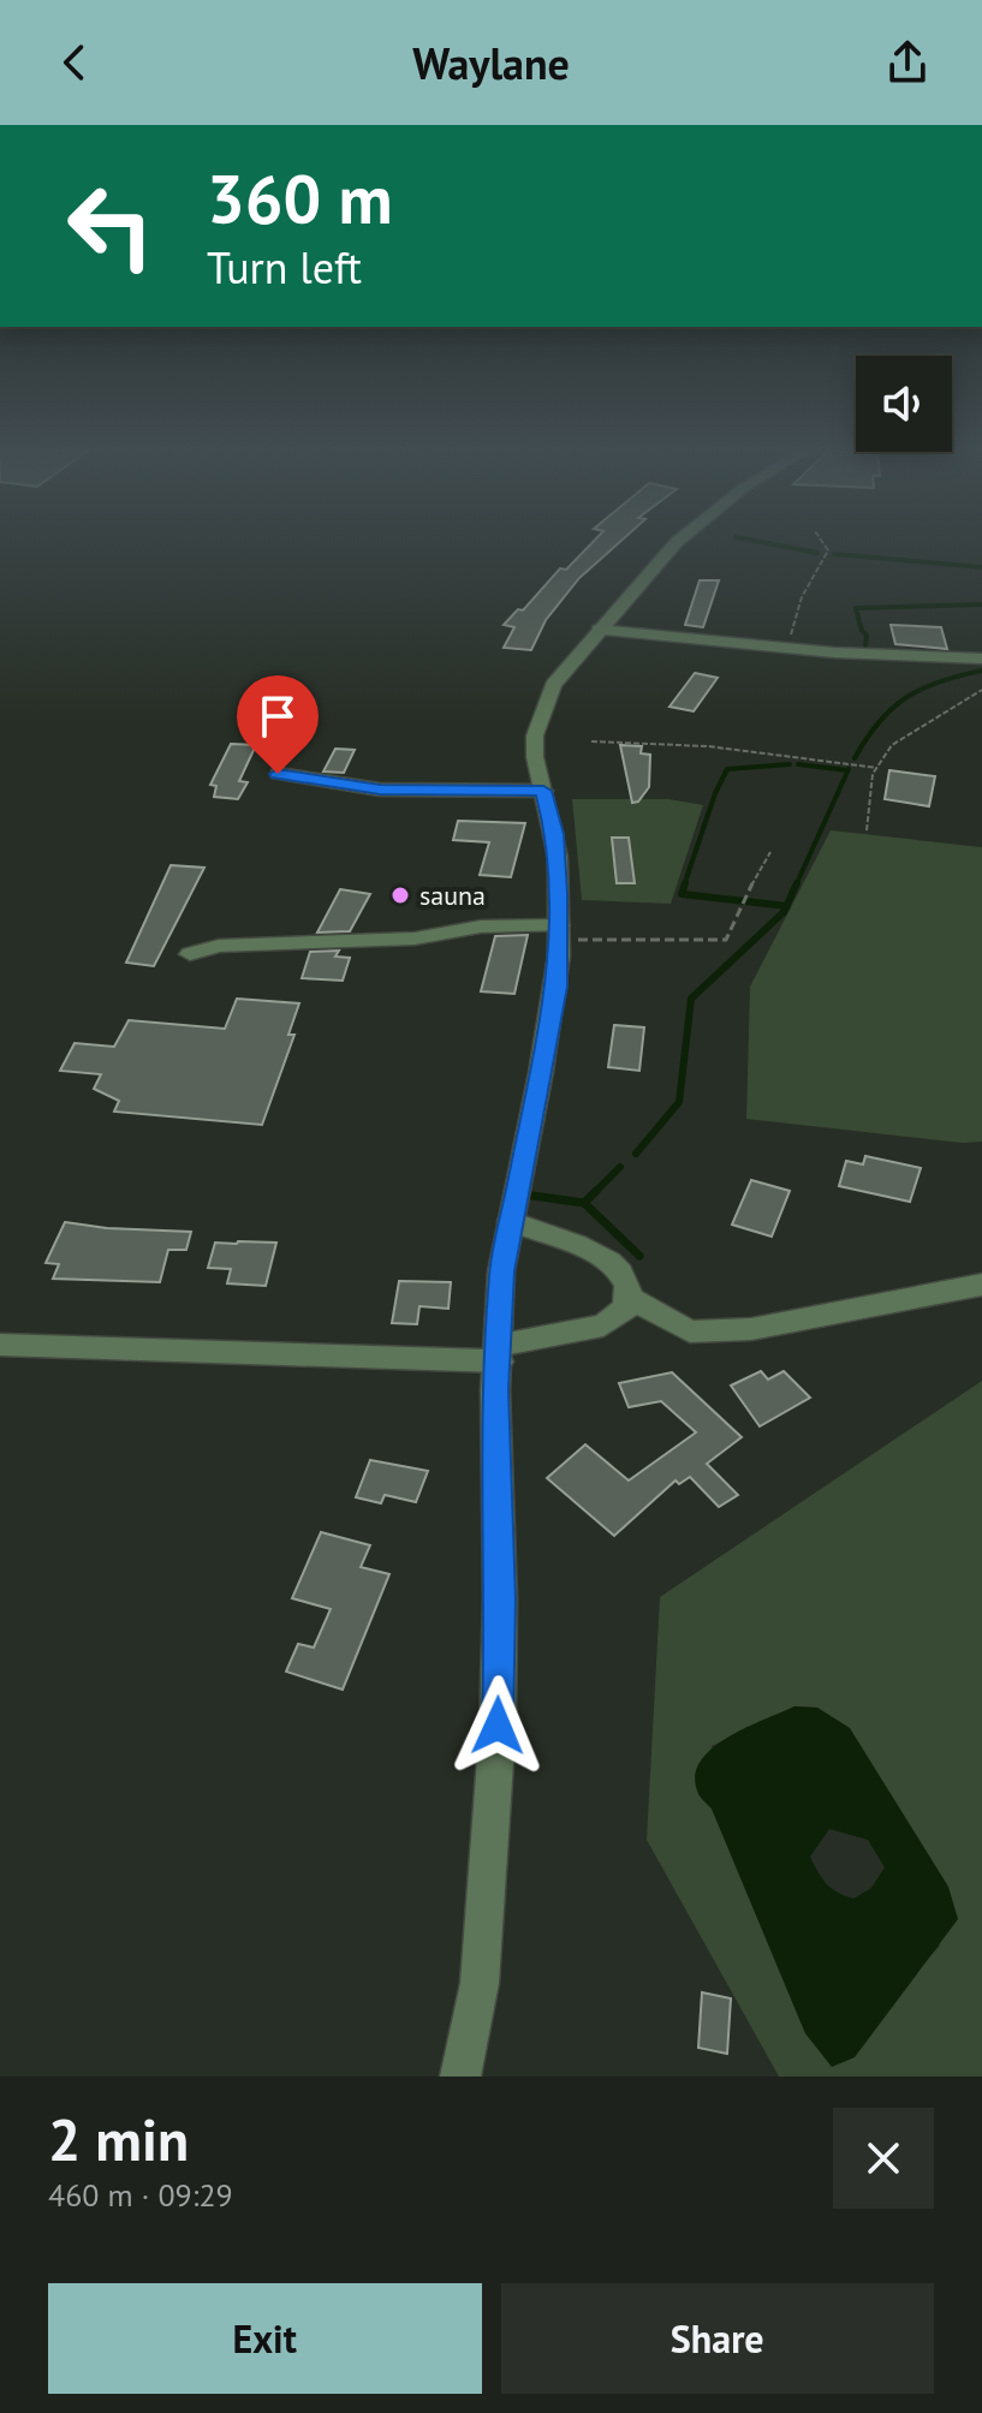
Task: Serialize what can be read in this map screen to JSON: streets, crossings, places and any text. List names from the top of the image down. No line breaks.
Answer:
{"places":["sauna"],"page":{"header":"Waylane","turn":["360 m","Turn left"],"heading":["2 min","460 m · 09:29"],"buttons":["Exit","Share"]}}
